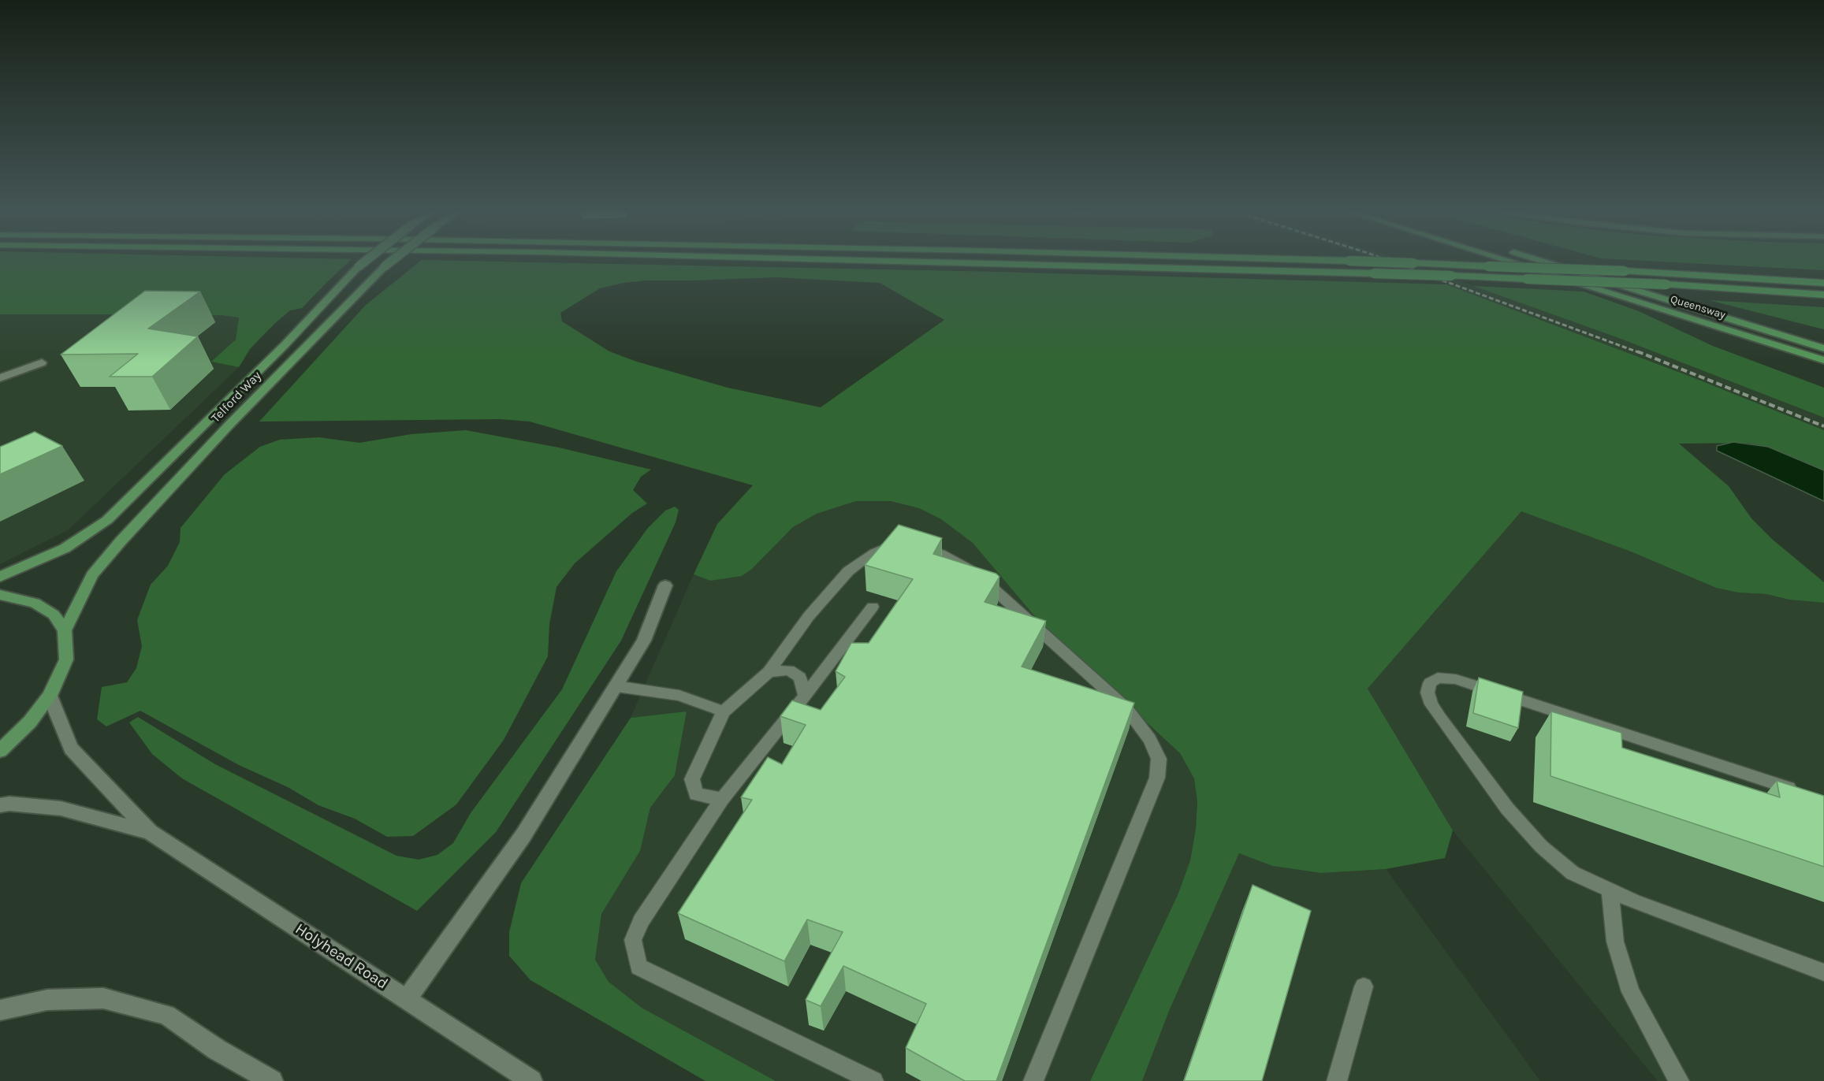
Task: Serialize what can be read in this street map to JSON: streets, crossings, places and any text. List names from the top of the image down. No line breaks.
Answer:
{"streets":{"highway":["Queensway"],"main road":["Telford Way","Holyhead Road"]}}
